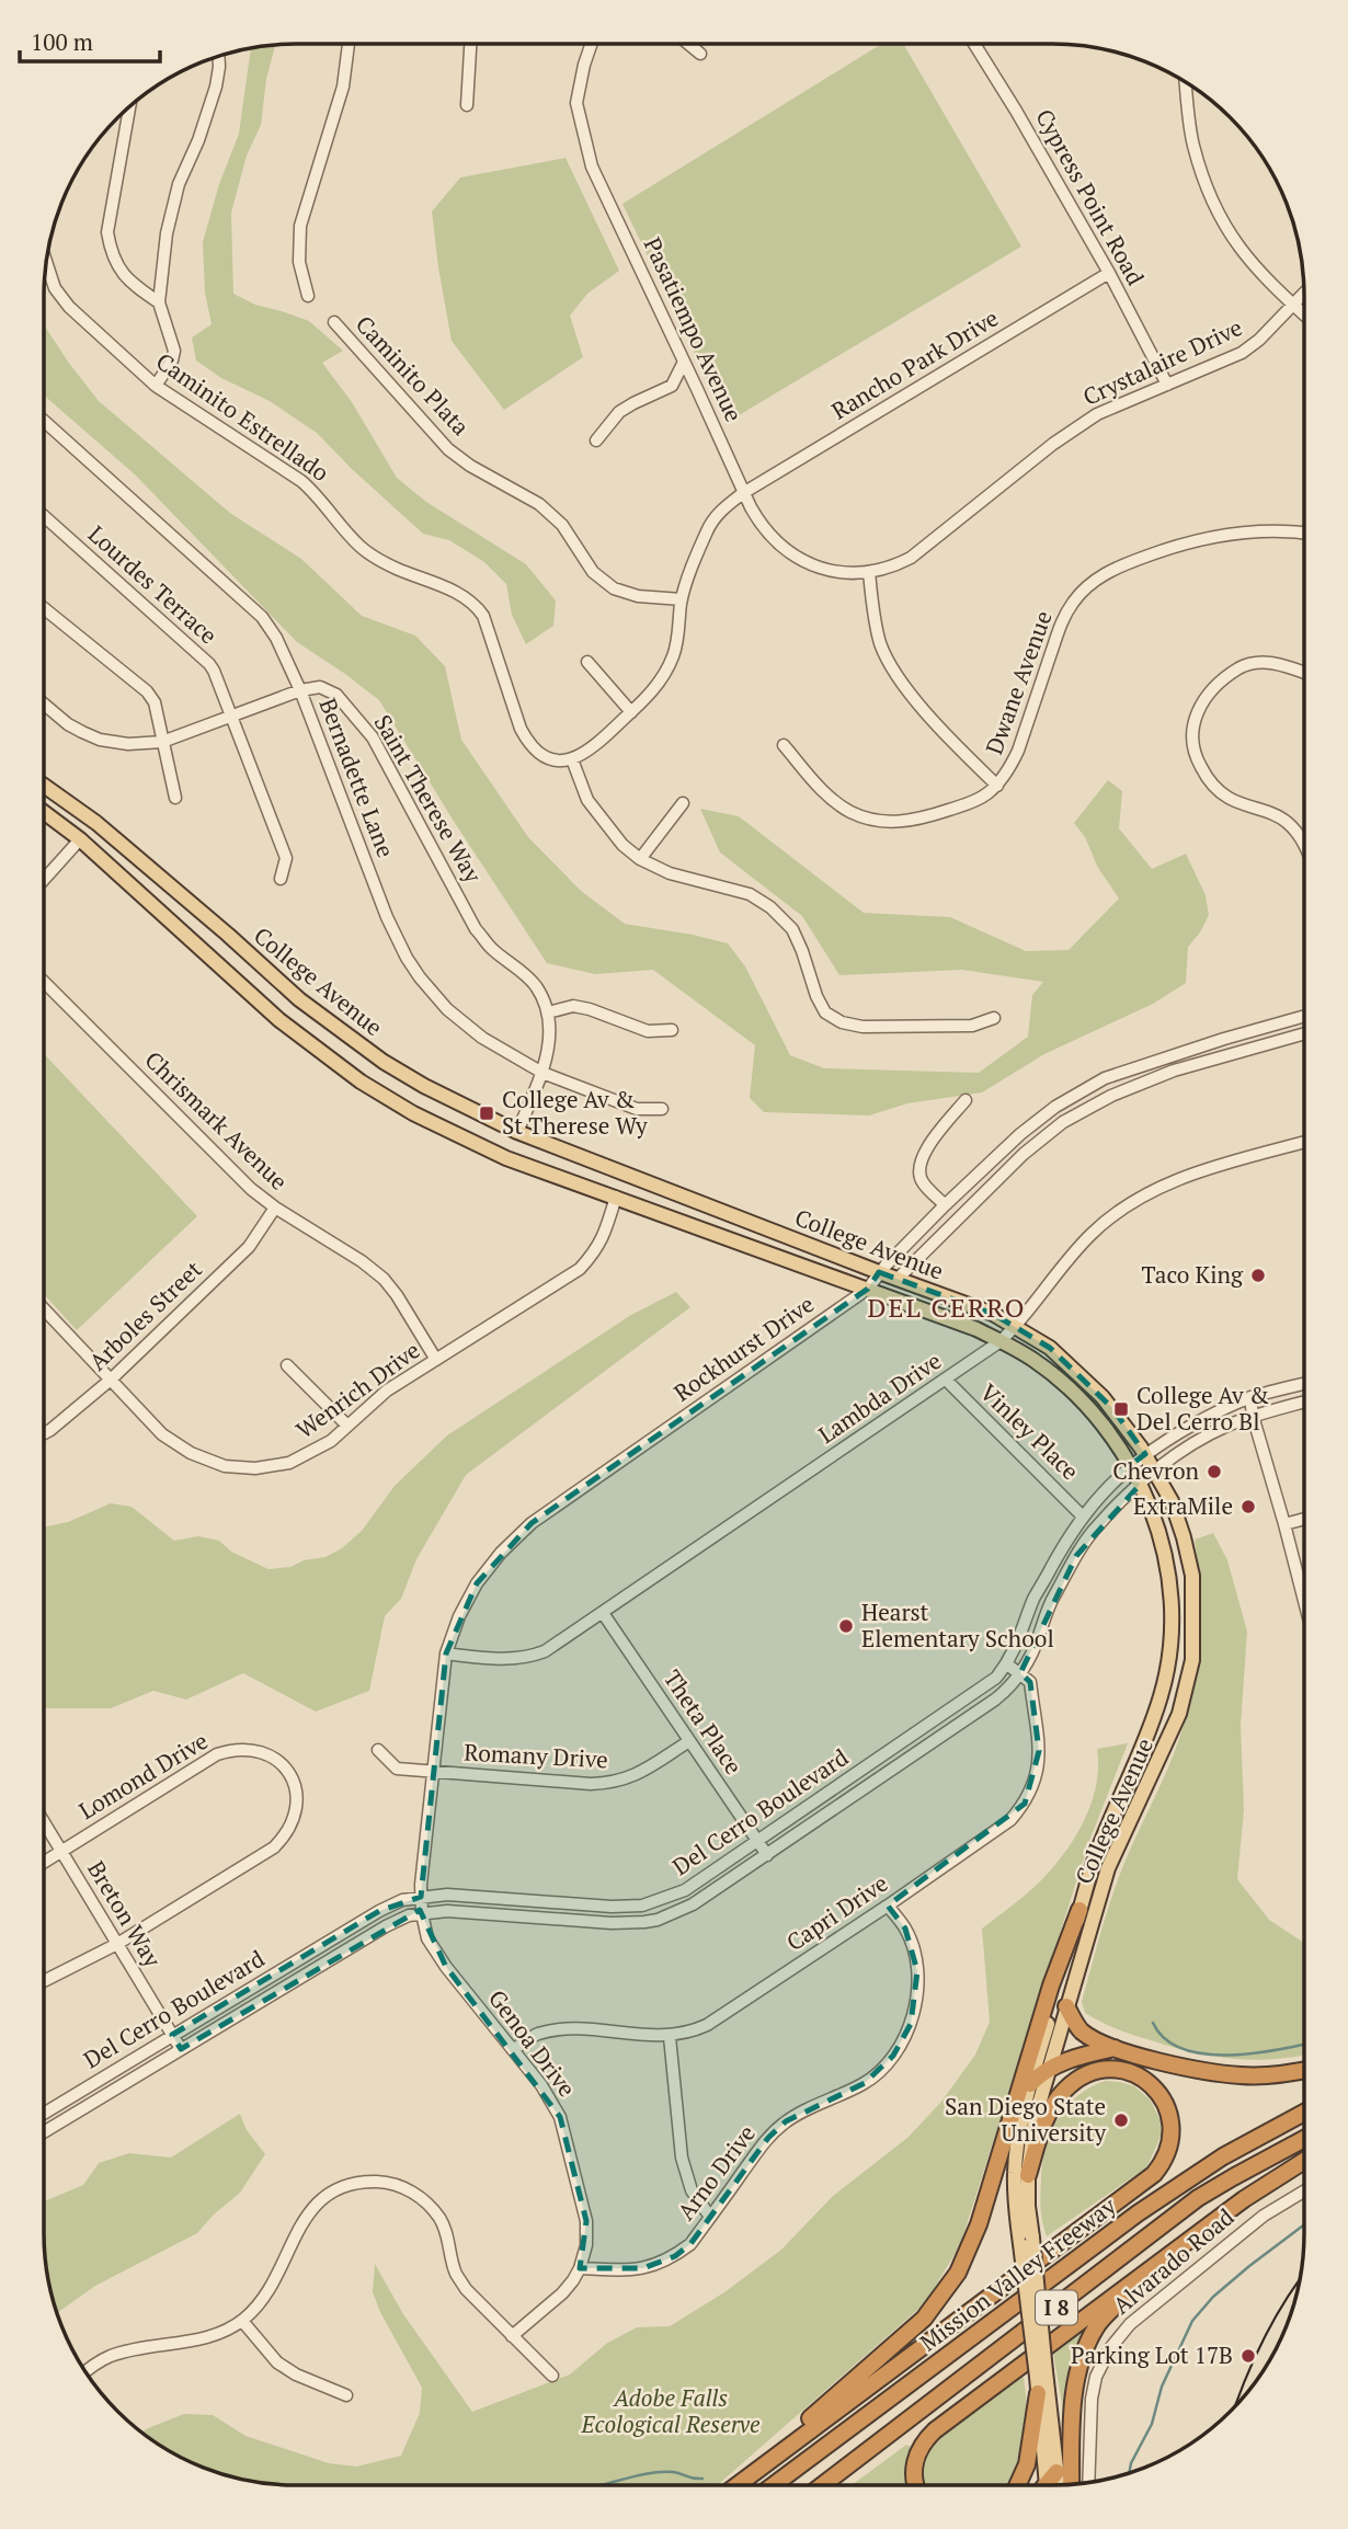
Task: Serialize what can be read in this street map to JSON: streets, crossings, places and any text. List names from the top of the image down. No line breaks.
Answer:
{"streets":{"highway":["Mission Valley Freeway","I 8"],"main road":["College Avenue"],"street":["Cypress Point Road","Pasatiempo Avenue","Crystalaire Drive","Rancho Park Drive","Caminito Plata","Caminito Estrellado","Lourdes Terrace","Dwane Avenue","Bernadette Lane","Saint Therese Way","Chrismark Avenue","Arboles Street","Rockhurst Drive","Wenrich Drive","Lambda Drive","Vinley Place","Theta Place","Romany Drive","Lomond Drive","Del Cerro Boulevard","Capri Drive","Breton Way","Genoa Drive","Arno Drive","Alvarado Road"]},"crossings":[["Cypress Point Road","Crystalaire Drive"],["Cypress Point Road","Rancho Park Drive"],["Pasatiempo Avenue","Crystalaire Drive"],["Pasatiempo Avenue","Rancho Park Drive"],["Lourdes Terrace","Saint Therese Way"],["Bernadette Lane","Saint Therese Way"],["College Avenue","Rockhurst Drive"],["College Avenue","Wenrich Drive"],["College Avenue","Lambda Drive"],["College Avenue","Del Cerro Boulevard"],["Chrismark Avenue","Arboles Street"],["Chrismark Avenue","Wenrich Drive"],["Arboles Street","Wenrich Drive"],["Rockhurst Drive","Lambda Drive"],["Rockhurst Drive","Romany Drive"],["Rockhurst Drive","Del Cerro Boulevard"],["Rockhurst Drive","Genoa Drive"],["Lambda Drive","Vinley Place"],["Lambda Drive","Theta Place"],["Vinley Place","Del Cerro Boulevard"],["Theta Place","Romany Drive"],["Theta Place","Del Cerro Boulevard"],["Lomond Drive","Breton Way"],["Del Cerro Boulevard","Capri Drive"],["Del Cerro Boulevard","Breton Way"],["Del Cerro Boulevard","Genoa Drive"],["Capri Drive","Genoa Drive"],["Capri Drive","Arno Drive"],["Genoa Drive","Arno Drive"]],"districts":["DEL CERRO"],"parks":["Adobe Falls Ecological Reserve"],"places":{"transit":["College Av & St Therese Wy","College Av & Del Cerro Bl"],"other":["Taco King","Chevron","ExtraMile","Hearst Elementary School","San Diego State University","Parking Lot 17B"]},"scale_bar":"100 m"}
